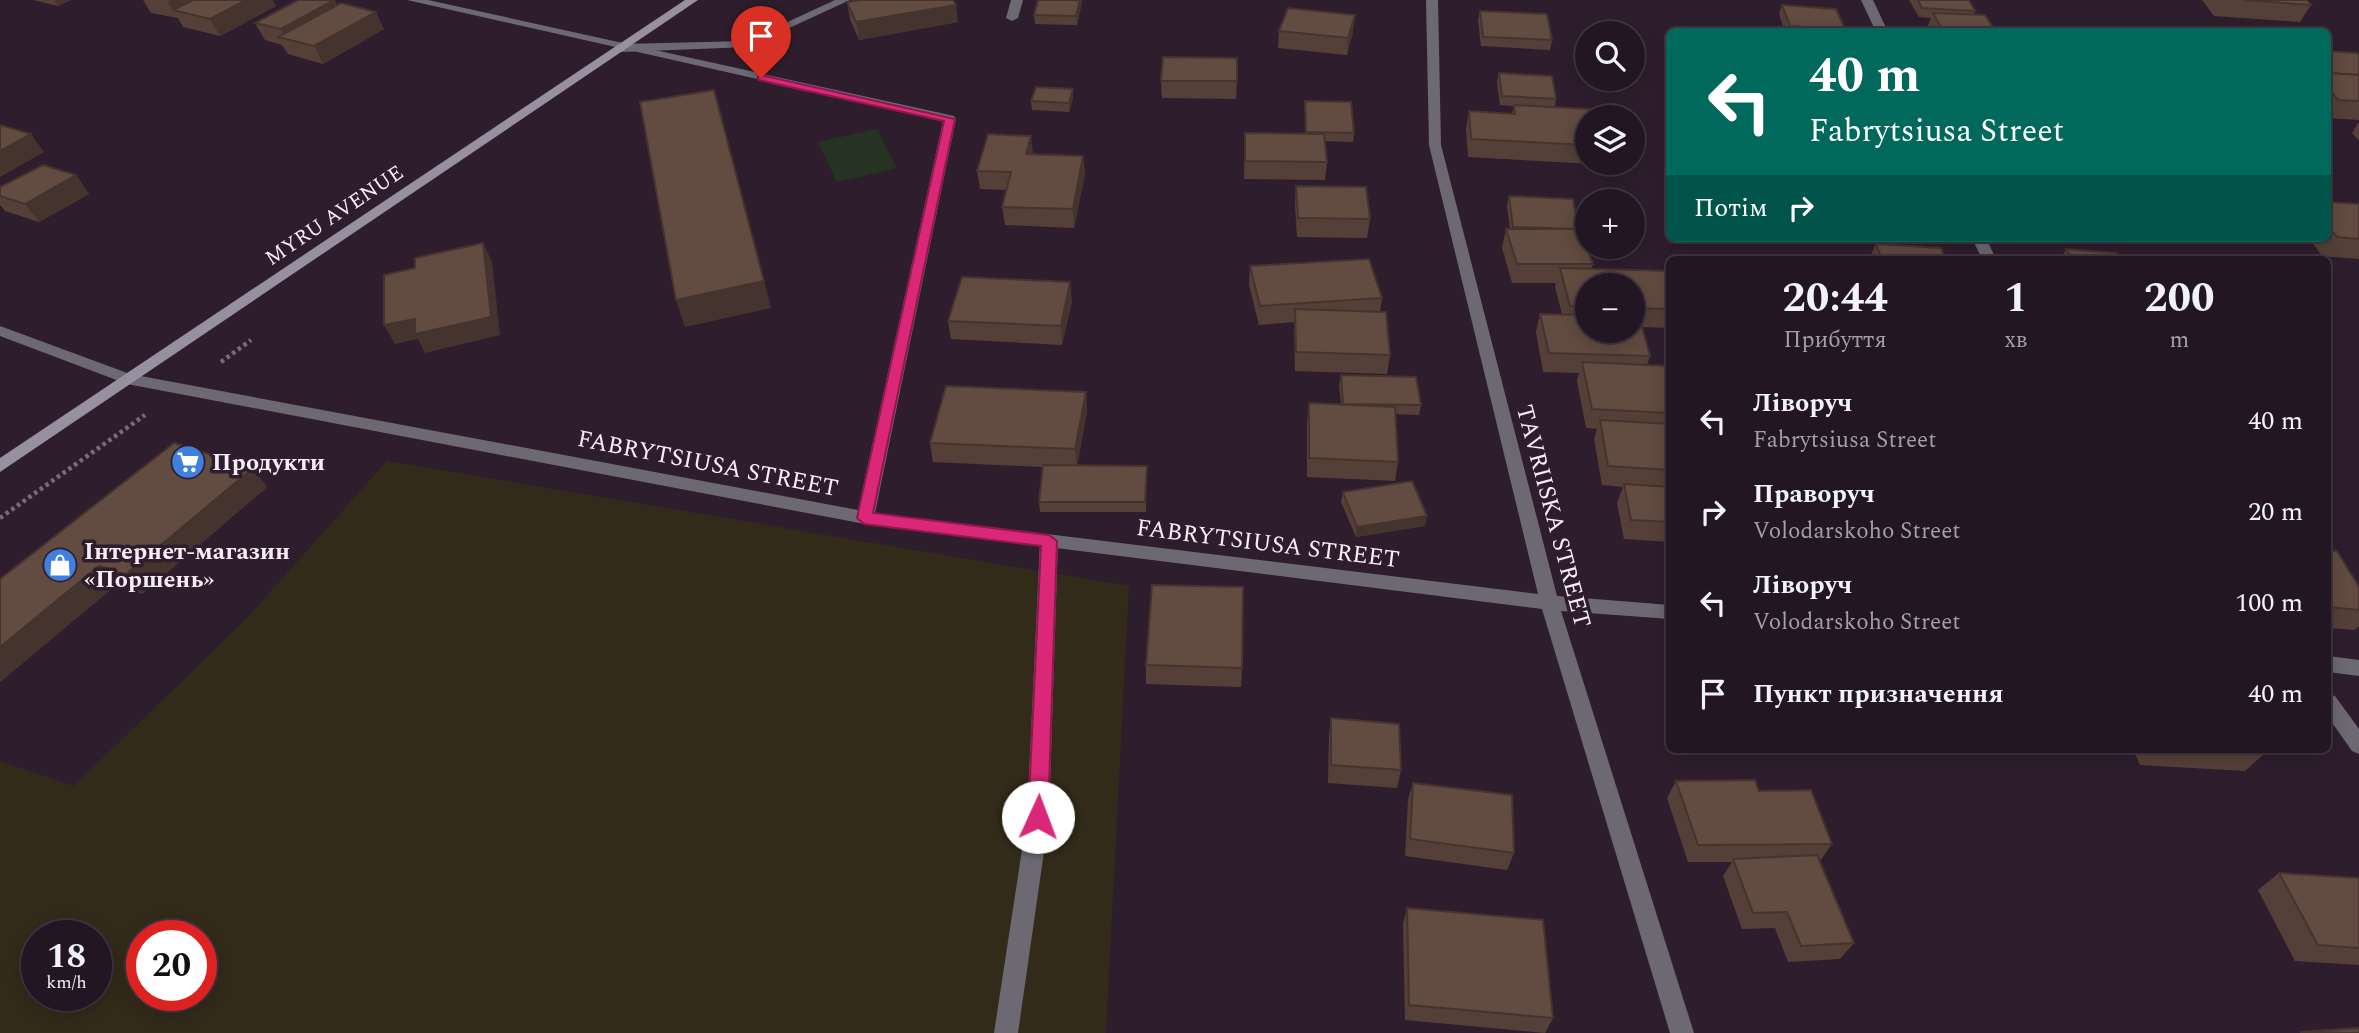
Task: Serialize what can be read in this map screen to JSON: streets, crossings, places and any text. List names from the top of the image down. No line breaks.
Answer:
{"streets":{"main road":["MYRU AVENUE"],"street":["FABRYTSIUSA STREET","TAVRIISKA STREET"]},"crossings":[["MYRU AVENUE","FABRYTSIUSA STREET"],["FABRYTSIUSA STREET","TAVRIISKA STREET"]],"places":{"supermarket":["Продукти"],"shop":["Інтернет-магазин «Поршень»"]},"page":{"map_buttons":["+","−"],"turn":["40 m","Fabrytsiusa Street"],"then":"Потім","eta":["20:44","Прибуття","1","хв","200","m"],"list":[{"name":"Ліворуч","note":"Fabrytsiusa Street","value":"40 m"},{"name":"Праворуч","note":"Volodarskoho Street","value":"20 m"},{"name":"Ліворуч","note":"Volodarskoho Street","value":"100 m"},{"name":"Пункт призначення","value":"40 m"}],"speed":"18 km/h","limit":"20"}}
